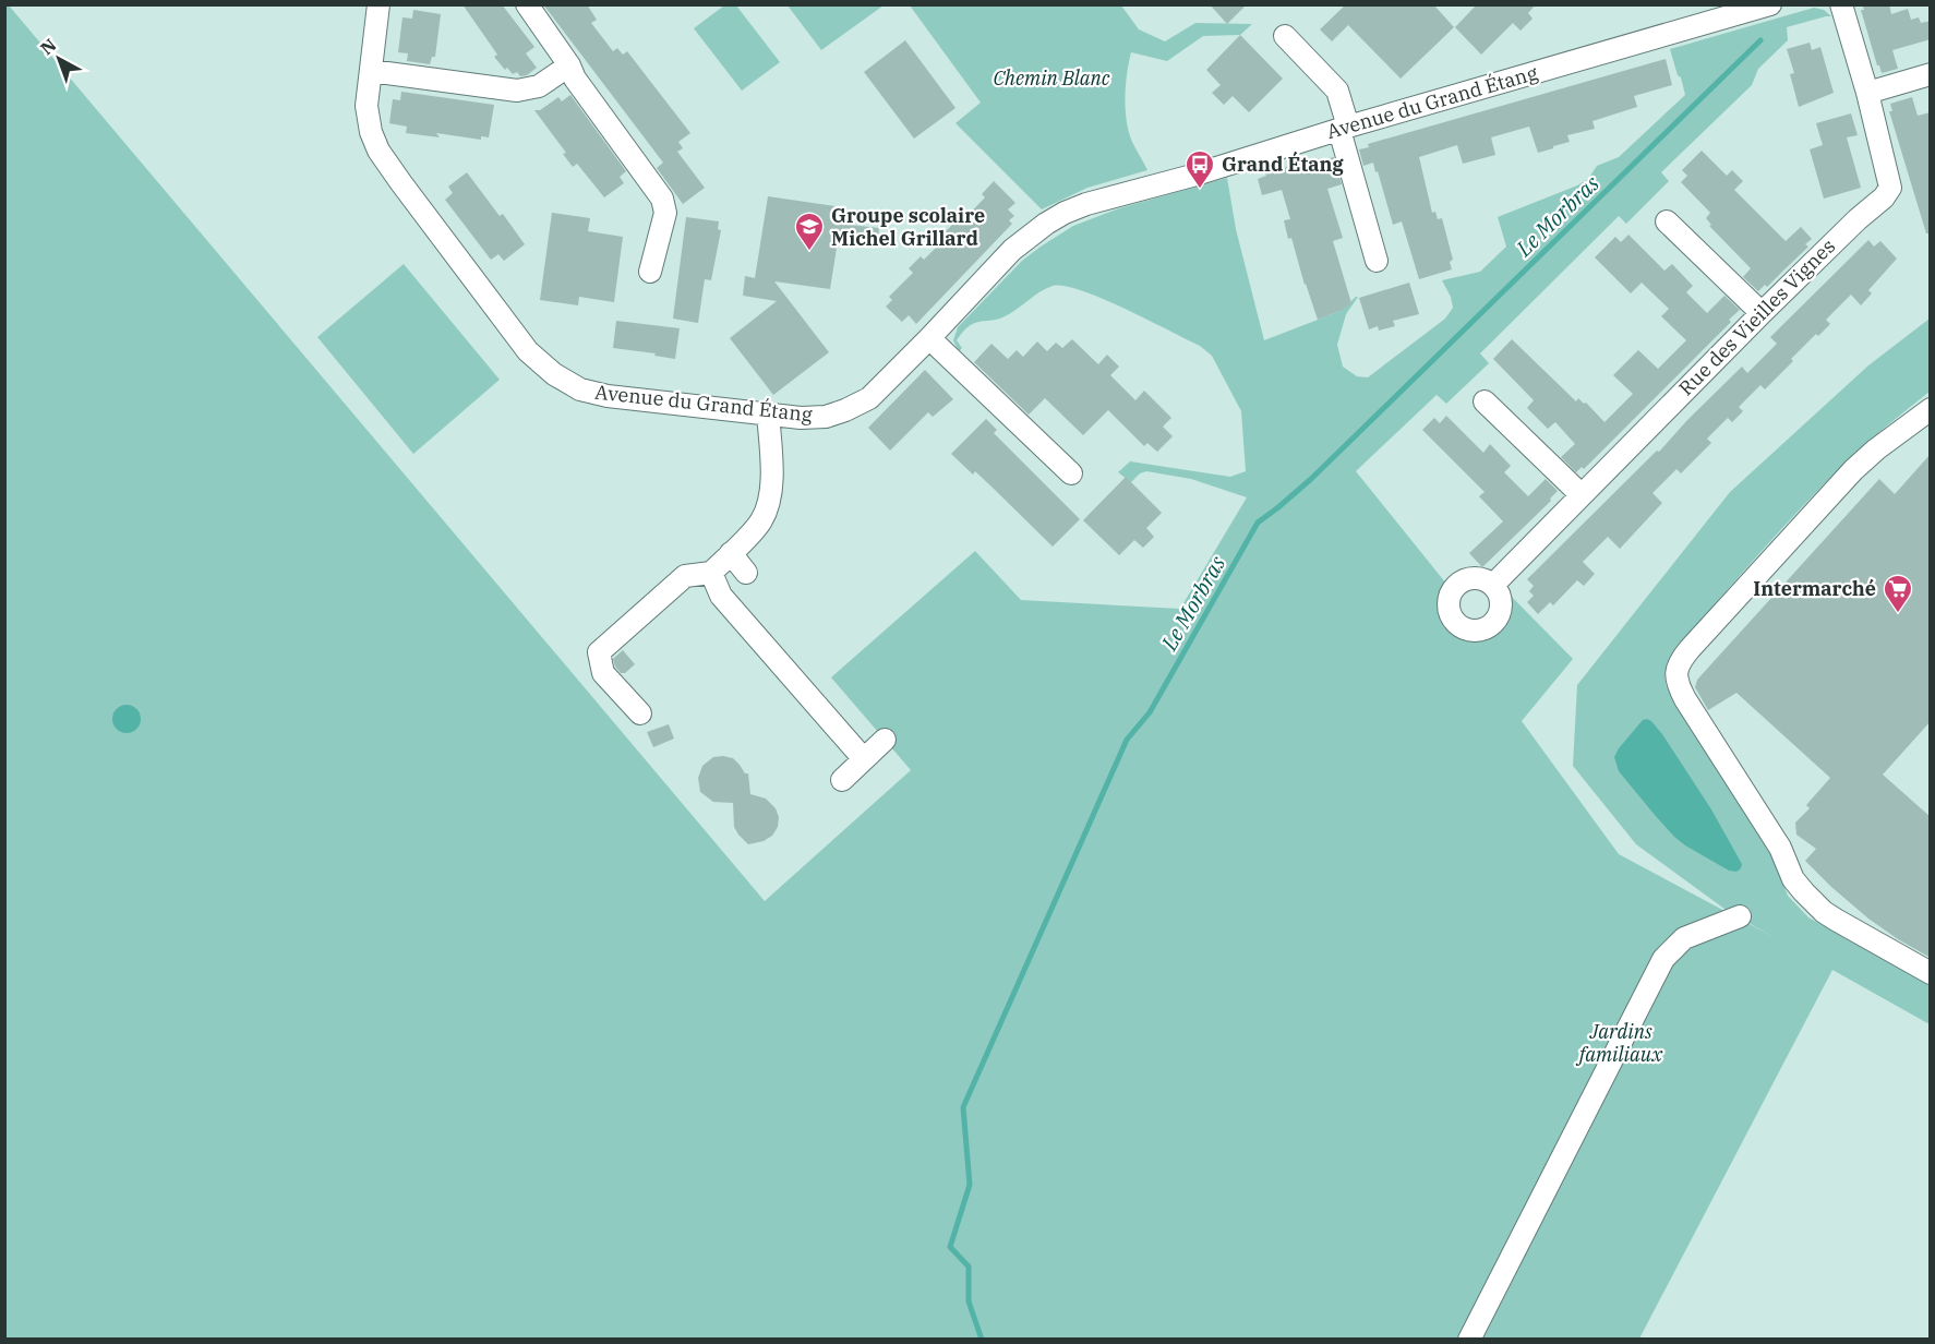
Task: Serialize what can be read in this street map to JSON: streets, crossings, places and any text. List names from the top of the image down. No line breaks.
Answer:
{"streets":{"street":["Avenue du Grand Étang","Rue des Vieilles Vignes"]},"water":["Le Morbras"],"parks":["Chemin Blanc","Jardins familiaux"],"places":{"bus stop":["Grand Étang"],"school or university":["Groupe scolaire Michel Grillard"],"supermarket":["Intermarché"]},"north":"top left"}
